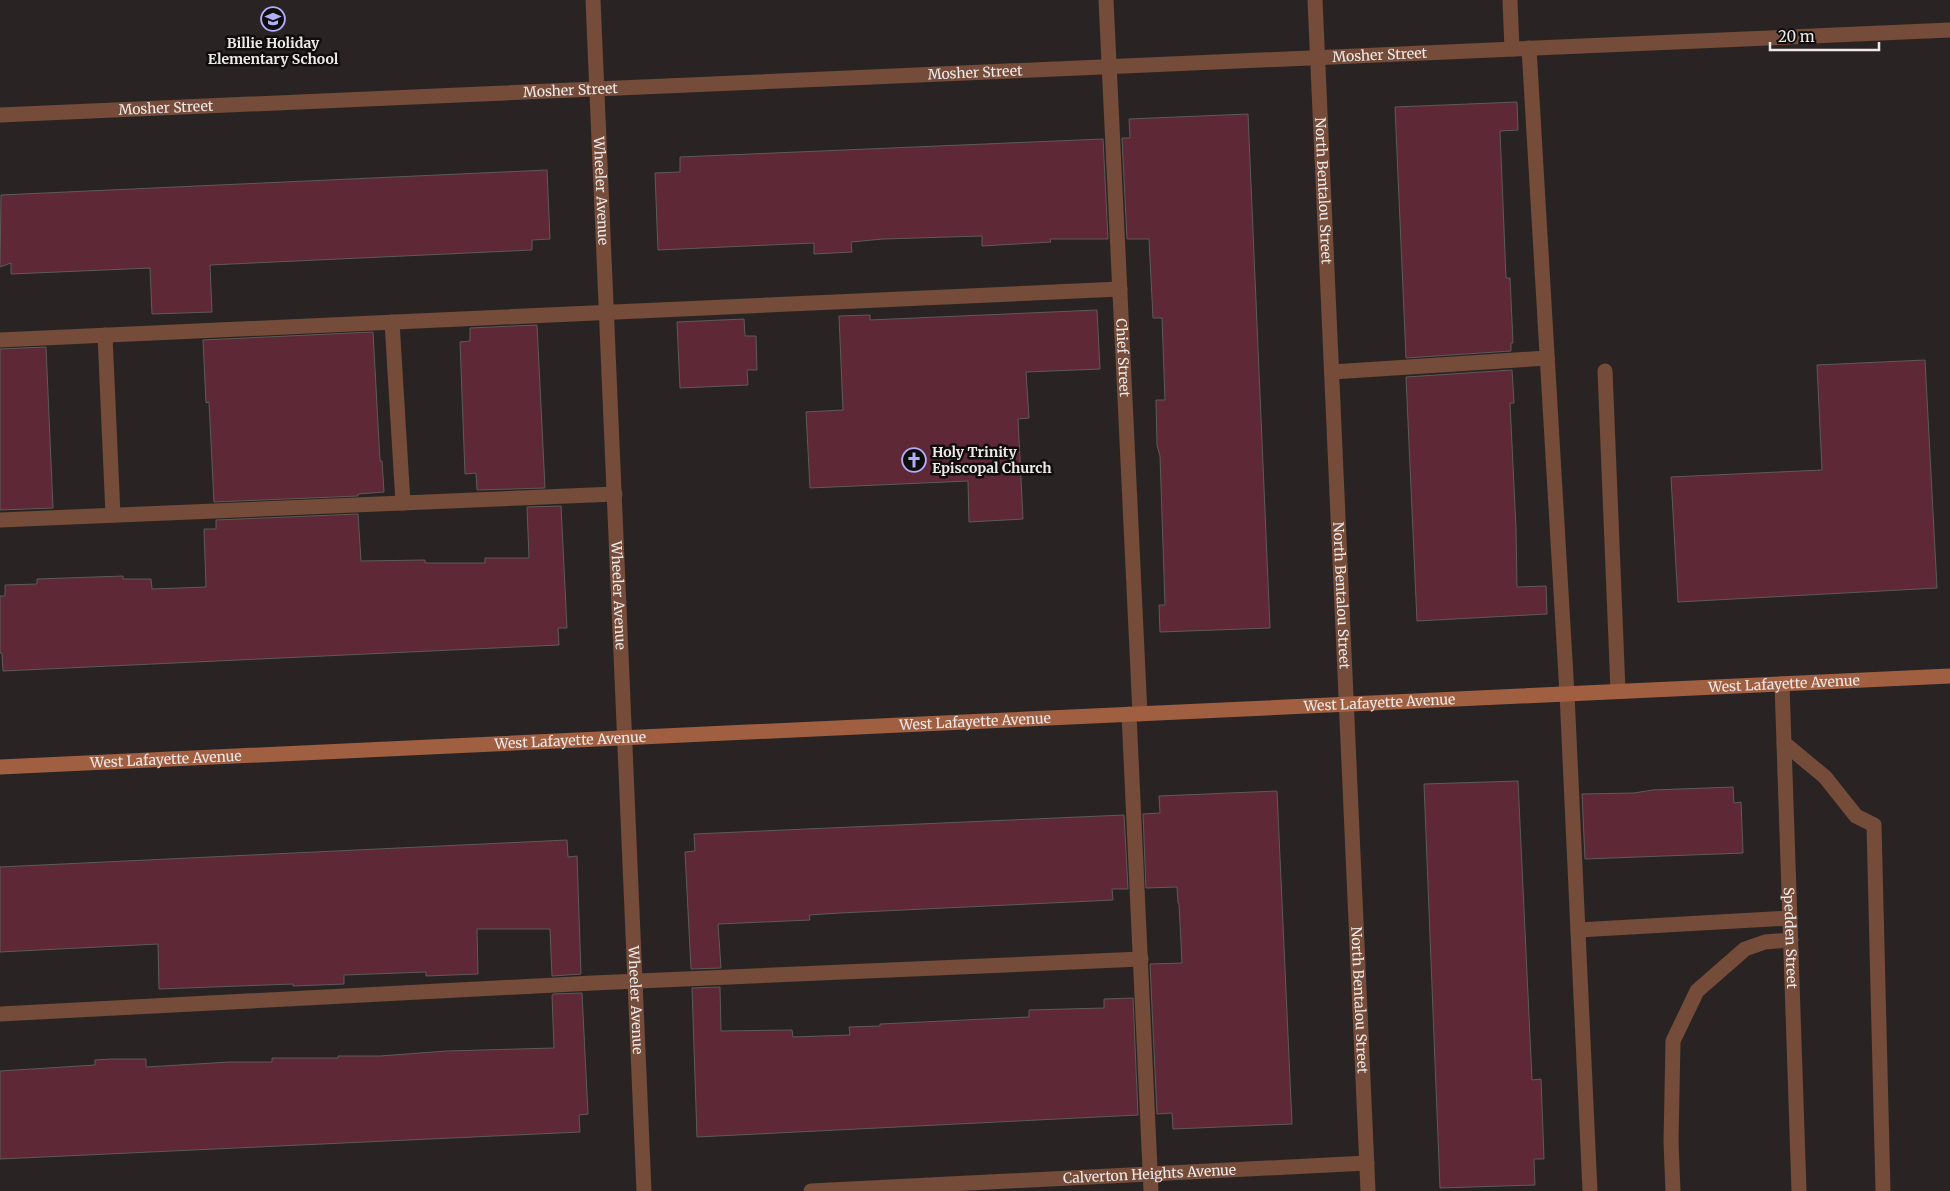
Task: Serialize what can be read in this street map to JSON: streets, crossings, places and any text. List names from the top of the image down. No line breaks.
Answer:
{"streets":{"main road":["West Lafayette Avenue"],"street":["Mosher Street","Wheeler Avenue","North Bentalou Street","Chief Street","Spedden Street","Calverton Heights Avenue"]},"crossings":[["Mosher Street","Wheeler Avenue"],["Mosher Street","North Bentalou Street"],["Mosher Street","Chief Street"],["Wheeler Avenue","West Lafayette Avenue"],["North Bentalou Street","West Lafayette Avenue"],["North Bentalou Street","Calverton Heights Avenue"],["Chief Street","West Lafayette Avenue"],["Chief Street","Calverton Heights Avenue"],["West Lafayette Avenue","Spedden Street"]],"places":{"school or university":["Billie Holiday Elementary School"],"church":["Holy Trinity Episcopal Church"]},"scale_bar":"20 m"}
